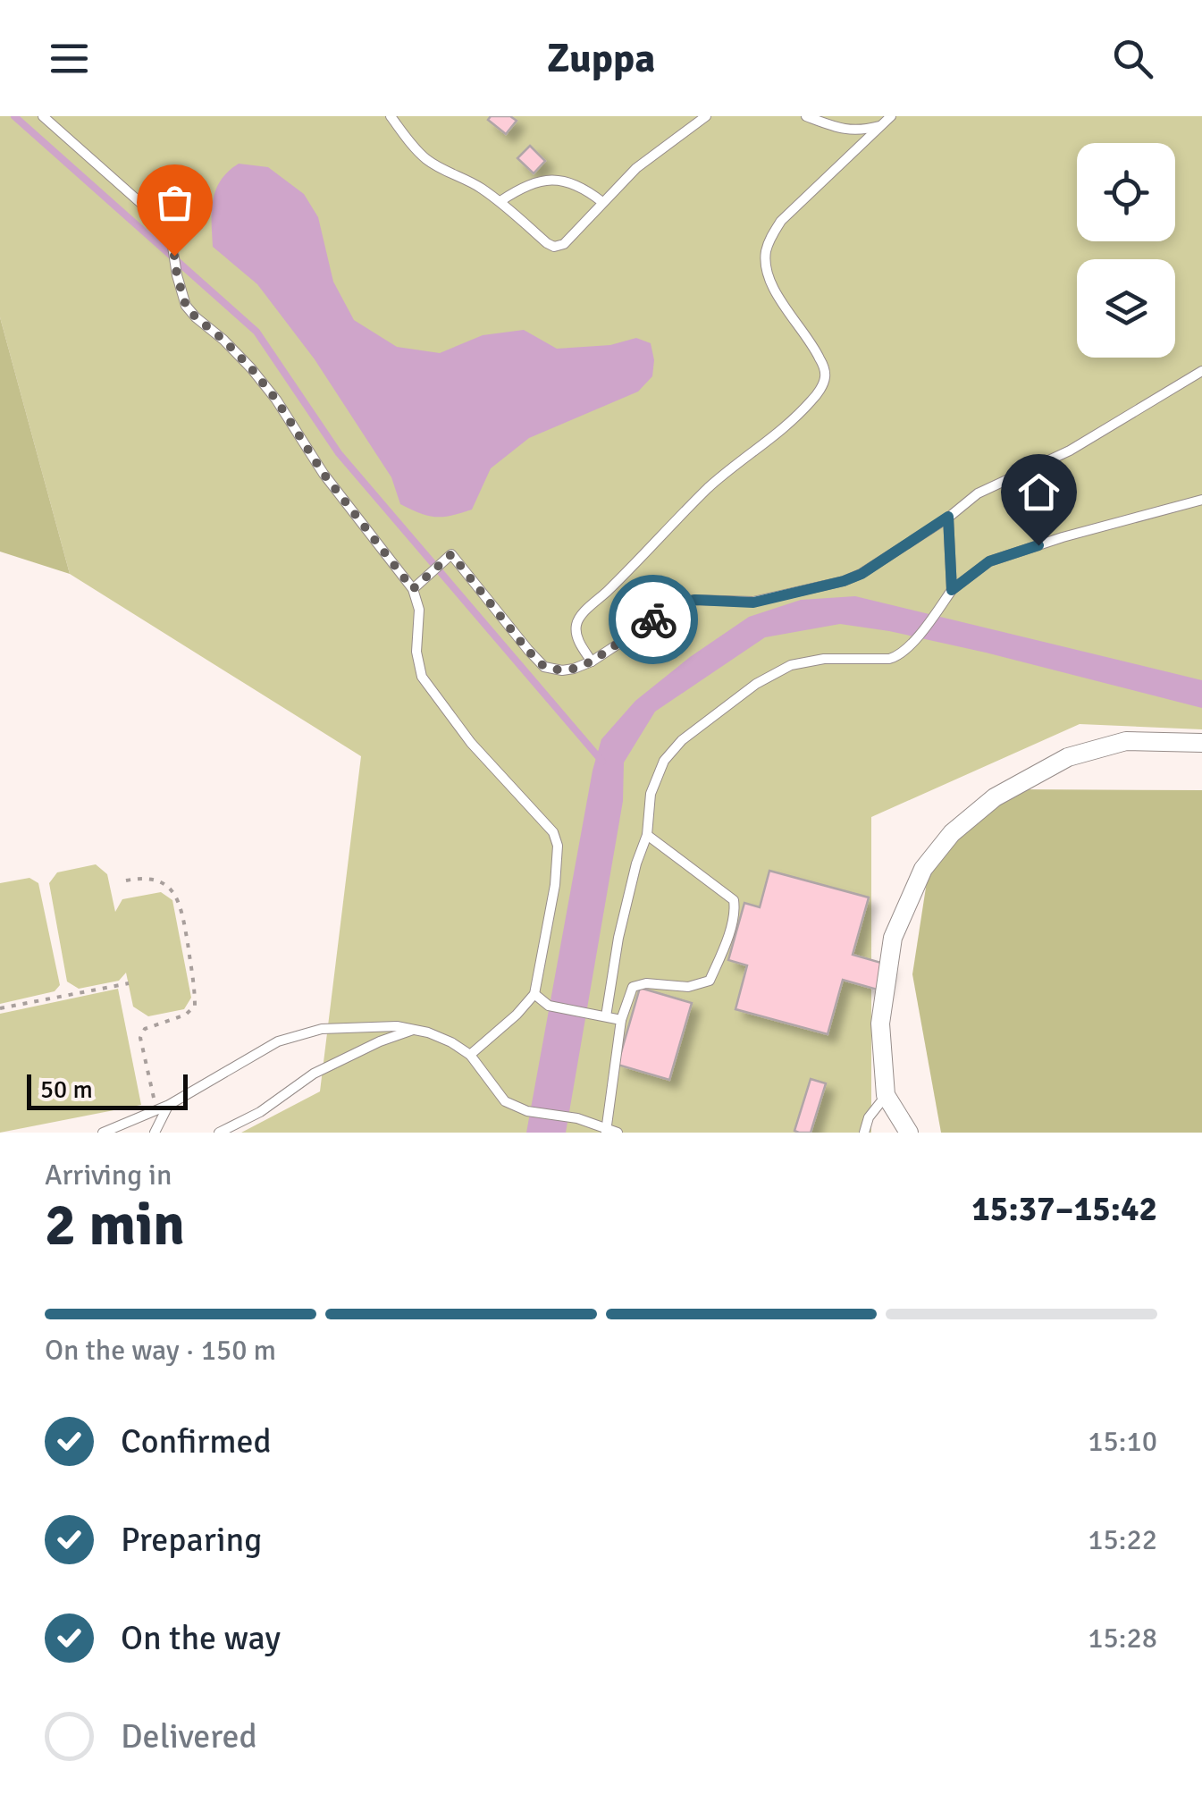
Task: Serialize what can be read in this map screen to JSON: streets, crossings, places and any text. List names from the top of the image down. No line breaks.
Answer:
{"scale_bar":"50 m","page":{"header":"Zuppa","scale":"50 m","heading":["2 min","Arriving in","15:37–15:42"],"bar":"On the way · 150 m","list":[["Confirmed","15:10"],["Preparing","15:22"],["On the way","15:28"],"Delivered"]}}
